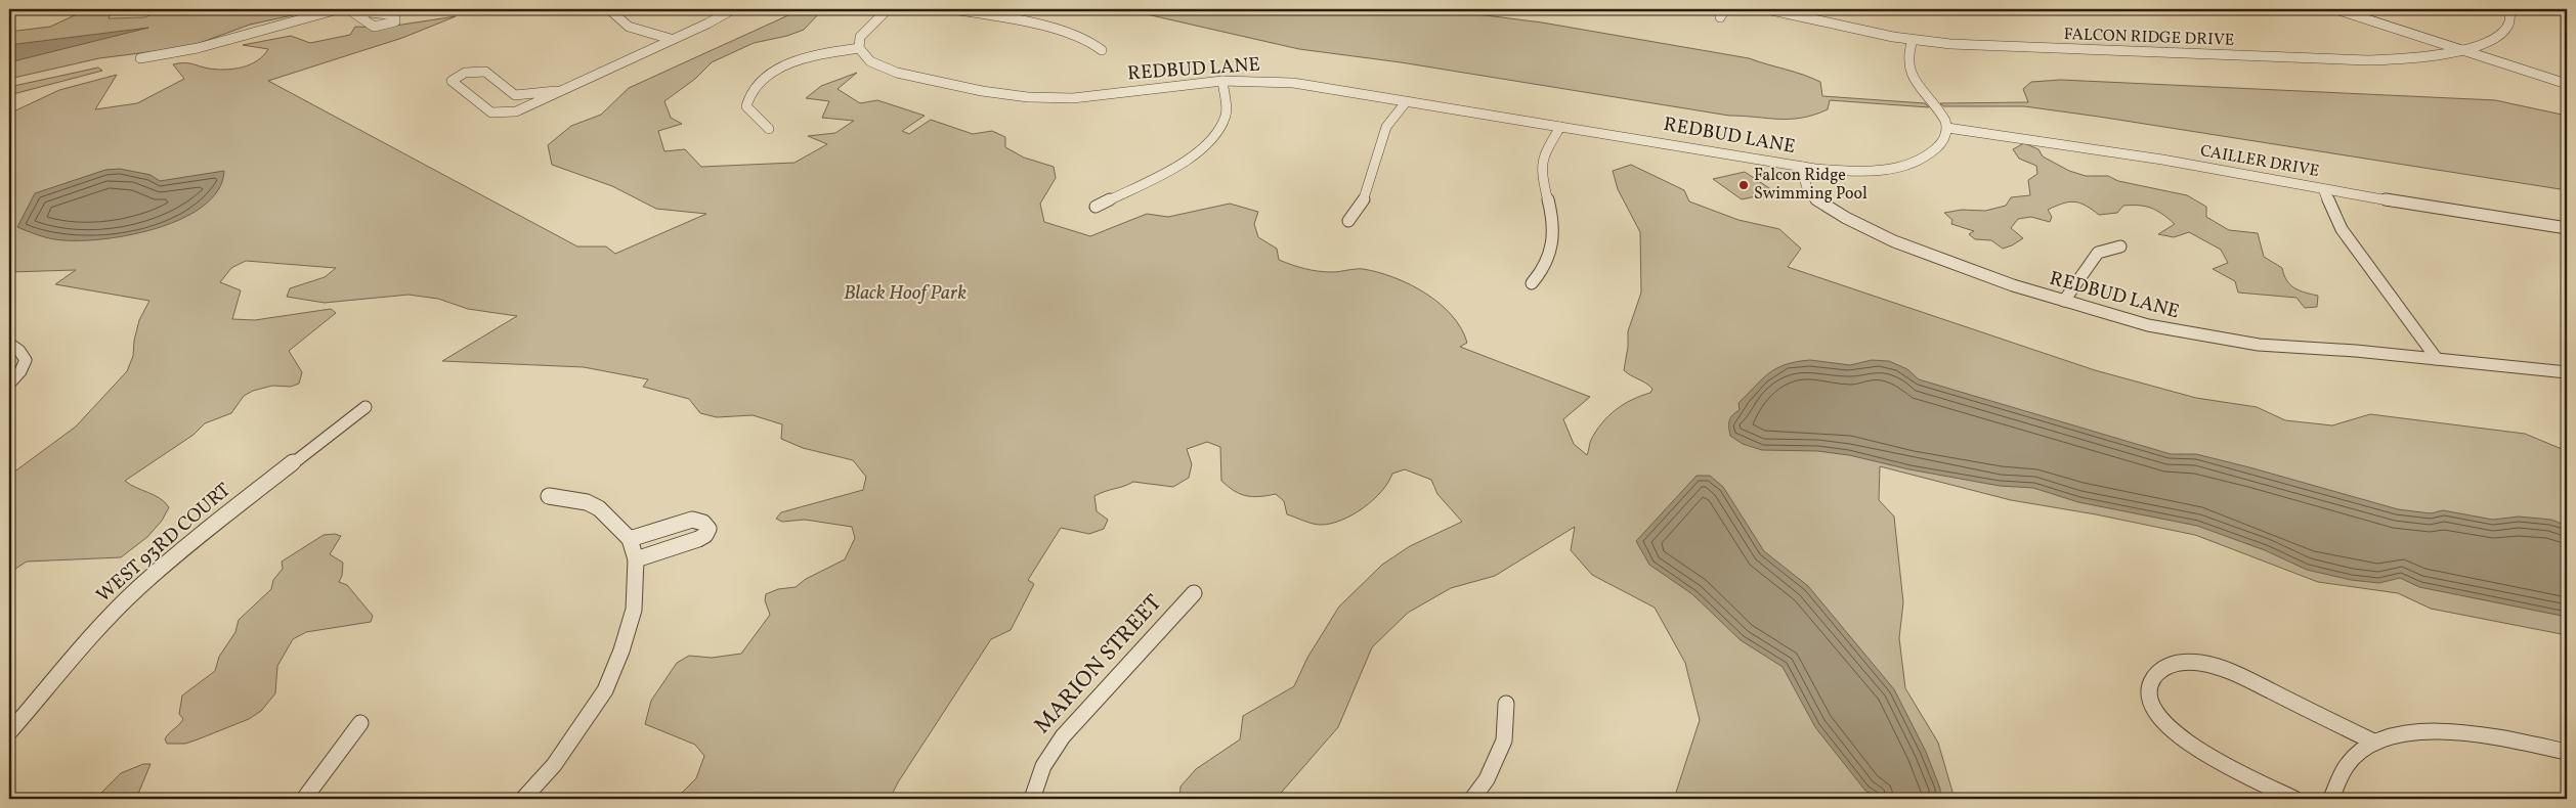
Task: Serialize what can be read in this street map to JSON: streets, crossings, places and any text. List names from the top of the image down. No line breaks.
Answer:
{"streets":{"street":["FALCON RIDGE DRIVE","REDBUD LANE","CAILLER DRIVE","WEST 93RD COURT","MARION STREET"]},"parks":["Black Hoof Park"],"places":["Falcon Ridge Swimming Pool"]}
